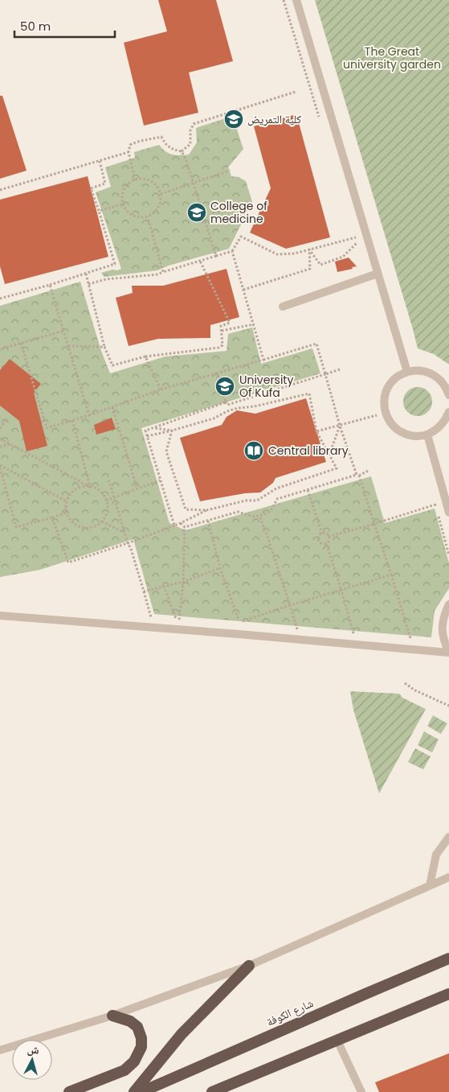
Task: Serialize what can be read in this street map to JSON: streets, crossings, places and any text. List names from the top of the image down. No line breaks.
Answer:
{"streets":{"highway":["شارع الكوفة"]},"parks":["The Great university garden"],"places":{"school or university":["كلية التمريض","College of medicine","University Of Kufa"],"library":["Central library"]},"scale_bar":"50 m","north":"top"}
